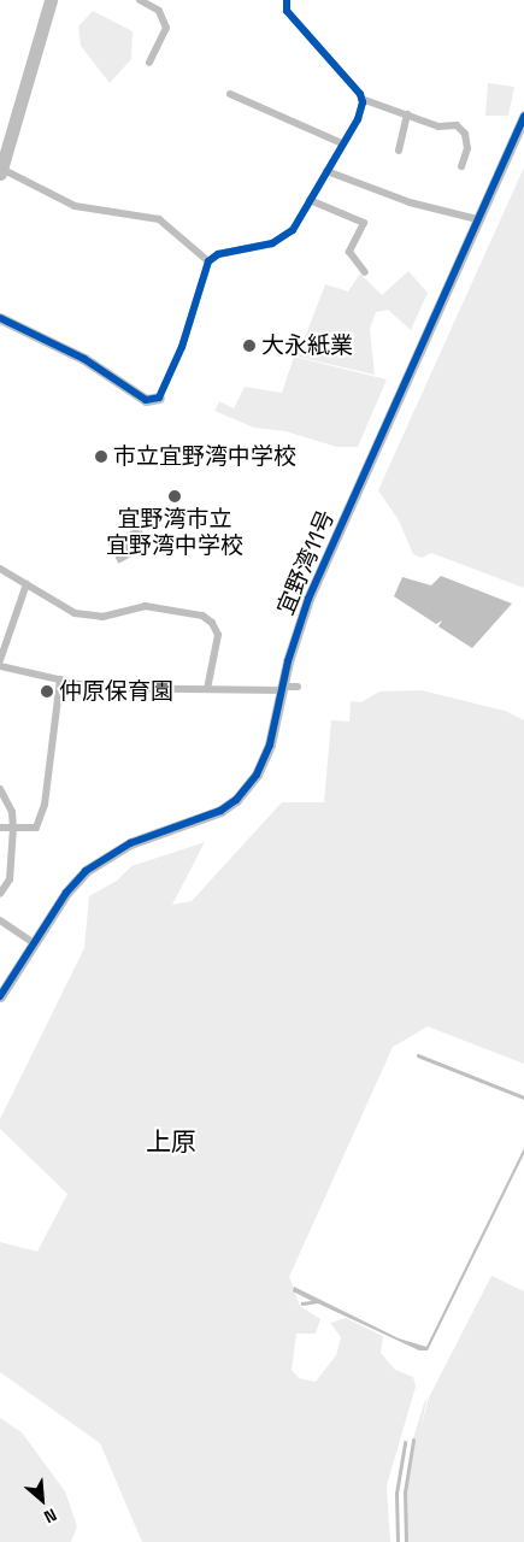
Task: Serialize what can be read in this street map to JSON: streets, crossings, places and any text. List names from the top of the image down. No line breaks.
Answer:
{"streets":{"street":["宜野湾11号"]},"districts":["上原"],"places":["大永紙業","市立宜野湾中学校","宜野湾市立 宜野湾中学校","仲原保育園"],"north":"bottom right"}
